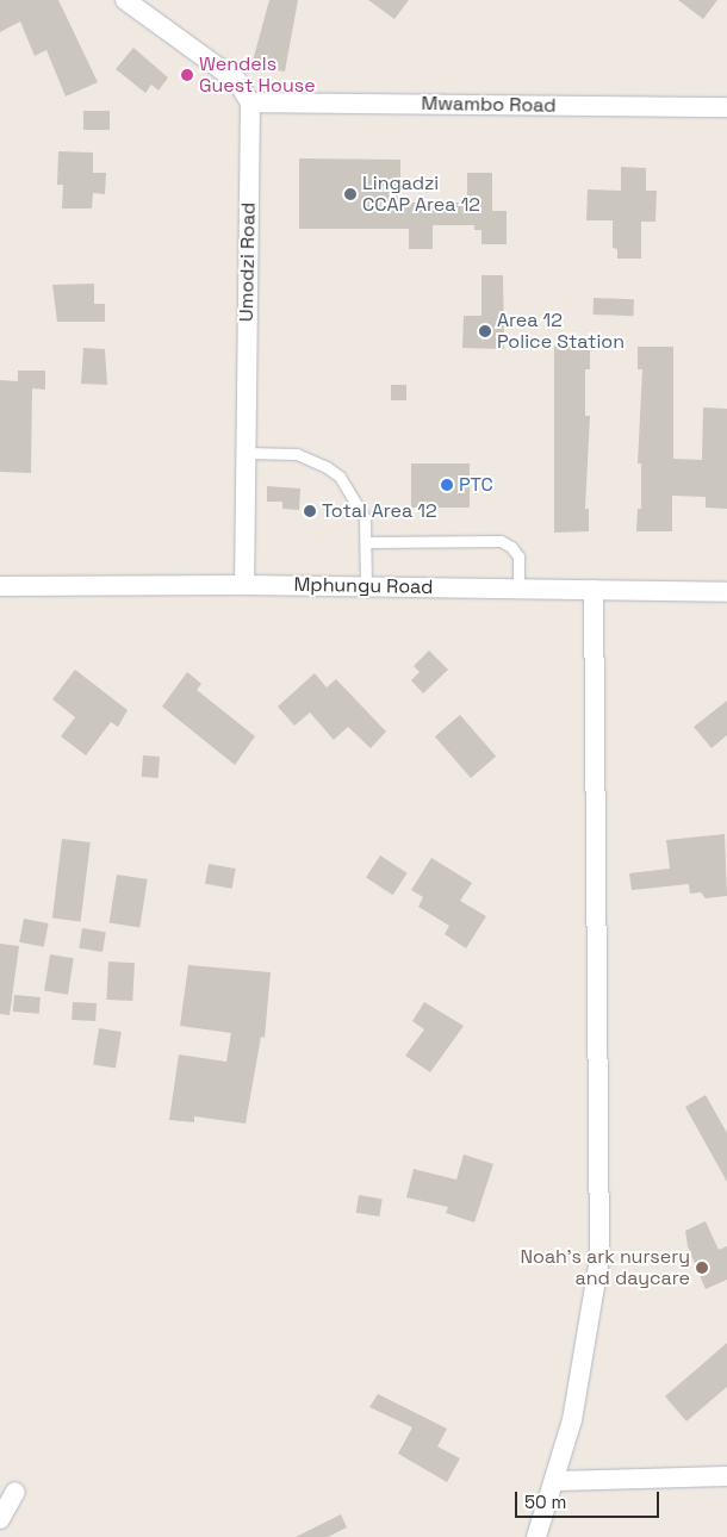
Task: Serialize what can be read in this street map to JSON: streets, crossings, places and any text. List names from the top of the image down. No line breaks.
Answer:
{"streets":{"street":["Mwambo Road","Umodzi Road","Mphungu Road"]},"crossings":[["Mwambo Road","Umodzi Road"],["Umodzi Road","Mphungu Road"]],"places":["Wendels Guest House","Lingadzi CCAP Area 12","Area 12 Police Station","PTC","Total Area 12","Noah's ark nursery and daycare"],"scale_bar":"50 m"}
